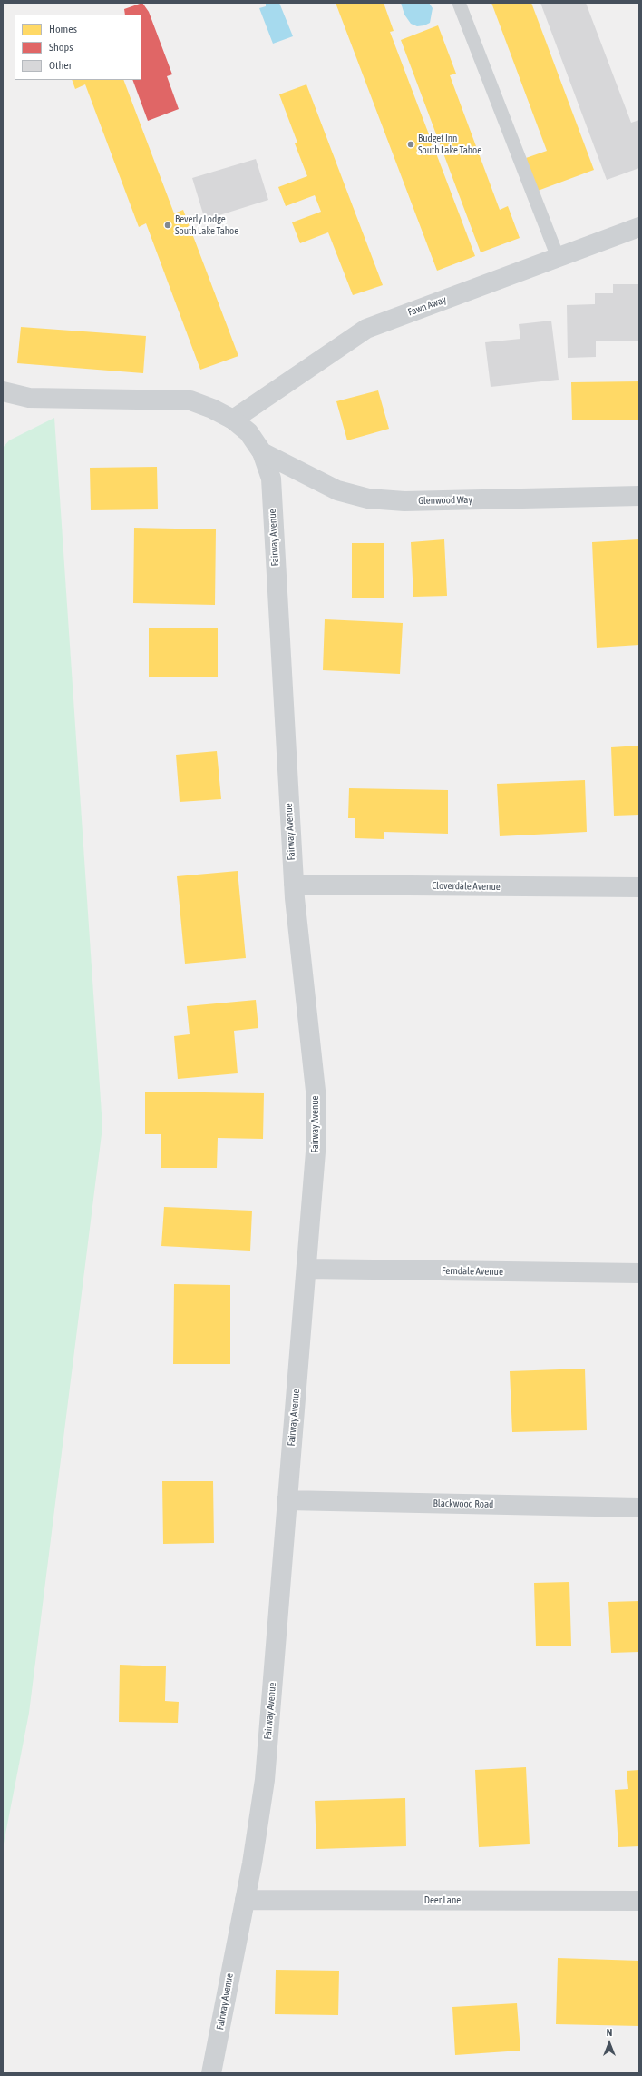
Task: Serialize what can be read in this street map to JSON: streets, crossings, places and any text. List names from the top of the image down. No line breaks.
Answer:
{"streets":{"street":["Fawn Away","Glenwood Way","Fairway Avenue","Cloverdale Avenue","Ferndale Avenue","Blackwood Road","Deer Lane"]},"crossings":[["Fawn Away","Fairway Avenue"],["Glenwood Way","Fairway Avenue"],["Fairway Avenue","Cloverdale Avenue"],["Fairway Avenue","Ferndale Avenue"],["Fairway Avenue","Blackwood Road"],["Fairway Avenue","Deer Lane"]],"places":["Budget Inn South Lake Tahoe","Beverly Lodge South Lake Tahoe"],"legend":["Homes","Shops","Other"],"north":"top"}
